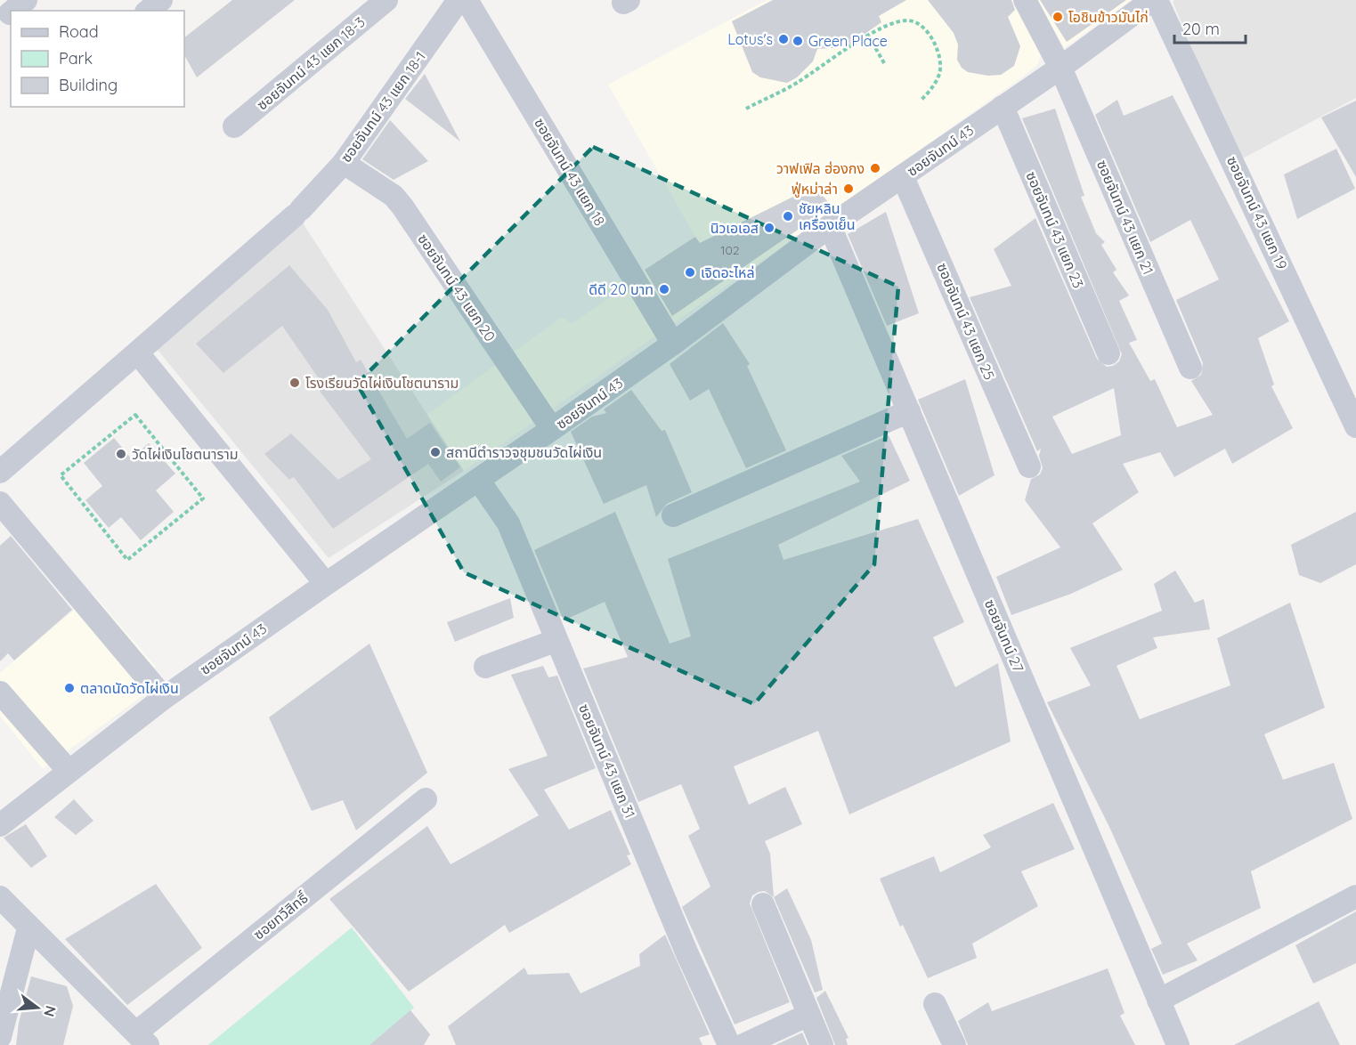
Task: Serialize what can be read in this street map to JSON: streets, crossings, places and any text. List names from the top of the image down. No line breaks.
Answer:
{"streets":{"street":["ซอยจันทน์ 43 แยก 18-3","ซอยจันทน์ 43 แยก 18-1","ซอยจันทน์ 43","ซอยจันทน์ 43 แยก 18","ซอยจันทน์ 43 แยก 19","ซอยจันทน์ 43 แยก 21","ซอยจันทน์ 43 แยก 23","ซอยจันทน์ 43 แยก 20","ซอยจันทน์ 43 แยก 25","ซอยจันทน์ 27","ซอยจันทน์ 43 แยก 31","ซอยทวีสิทธิ์"]},"crossings":[["ซอยจันทน์ 43 แยก 18-1","ซอยจันทน์ 43 แยก 20"],["ซอยจันทน์ 43","ซอยจันทน์ 43 แยก 18"],["ซอยจันทน์ 43","ซอยจันทน์ 43 แยก 19"],["ซอยจันทน์ 43","ซอยจันทน์ 43 แยก 21"],["ซอยจันทน์ 43","ซอยจันทน์ 43 แยก 23"],["ซอยจันทน์ 43","ซอยจันทน์ 43 แยก 20"],["ซอยจันทน์ 43","ซอยจันทน์ 43 แยก 25"],["ซอยจันทน์ 43","ซอยจันทน์ 27"],["ซอยจันทน์ 43","ซอยจันทน์ 43 แยก 31"]],"places":["โอชินข้าวมันไก่","Lotus's","Green Place","วาฟเฟิล ฮ่องกง","ฟู่หม่าล่า","ชัยหลิน เครื่องเย็น","นิวเอเอส","เจิดอะไหล่","ดีดี 20 บาท","โรงเรียนวัดไผ่เงินโชตนาราม","สถานีตำราวจชุมชนวัดไผ่เงิน","วัดไผ่เงินโชตนาราม","ตลาดนัดวัดไผ่เงิน"],"house_numbers":["102"],"legend":["Road","Park","Building"],"scale_bar":"20 m","north":"right"}
